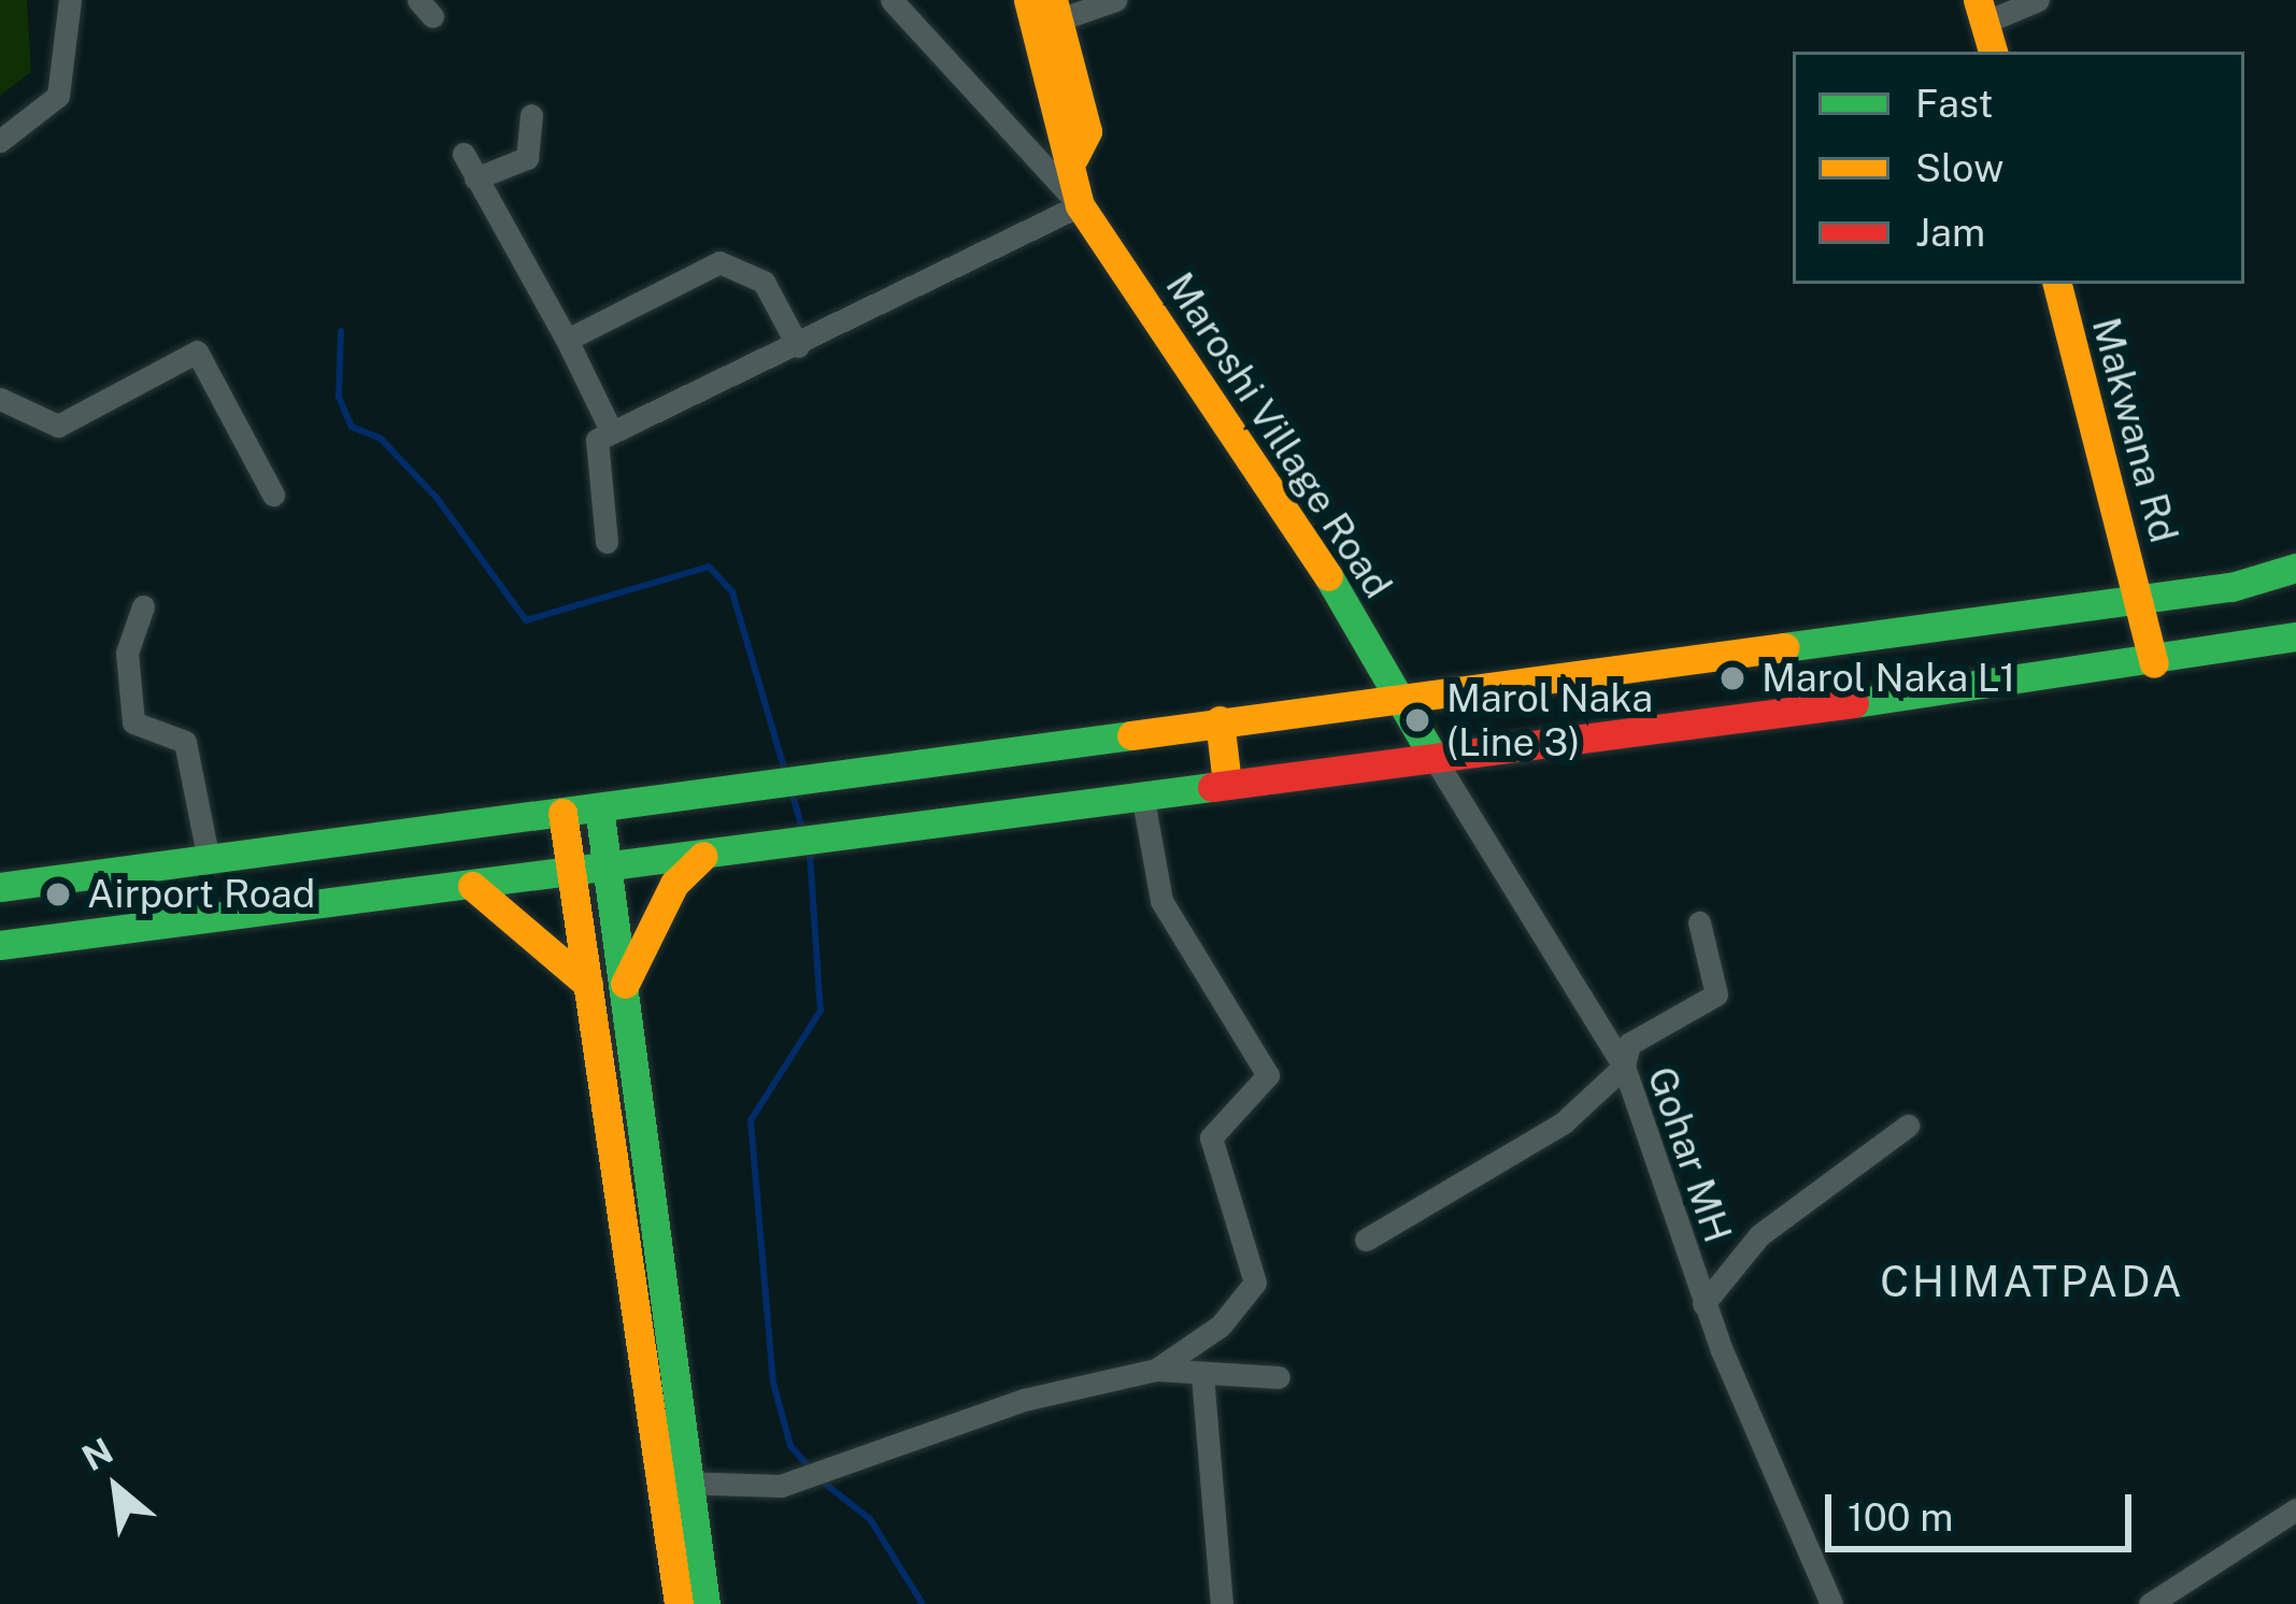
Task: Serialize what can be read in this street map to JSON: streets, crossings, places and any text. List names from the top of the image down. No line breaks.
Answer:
{"streets":{"main road":["Makwana Rd","Maroshi Village Road"],"street":["Gohar MH"]},"crossings":[["Maroshi Village Road","Gohar MH"]],"districts":["CHIMATPADA"],"places":["Marol Naka L1","Marol Naka (Line 3)","Airport Road"],"legend":["Fast","Slow","Jam"],"scale_bar":"100 m","north":"top left"}
